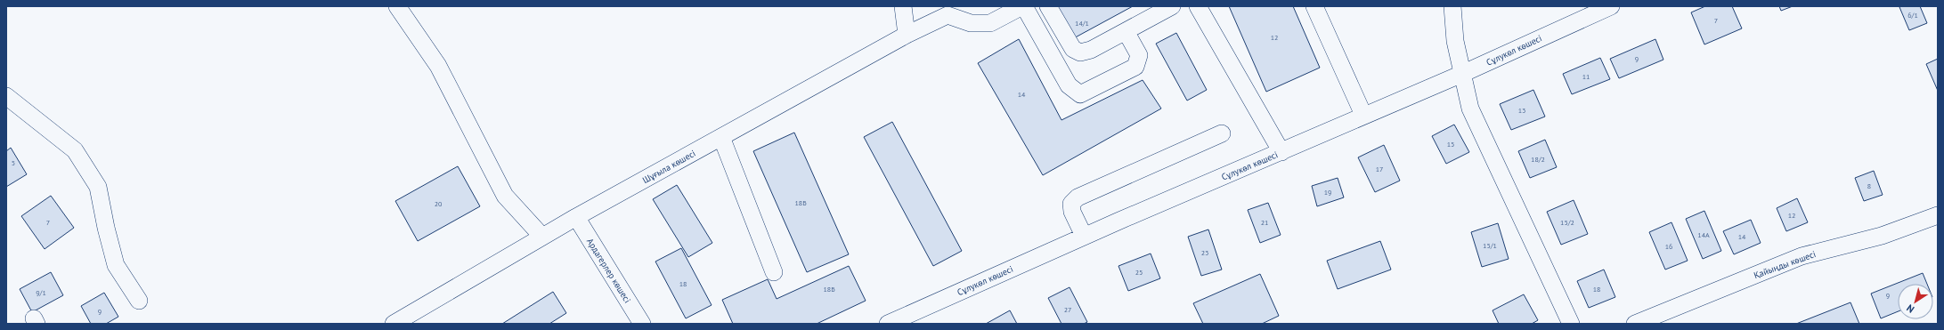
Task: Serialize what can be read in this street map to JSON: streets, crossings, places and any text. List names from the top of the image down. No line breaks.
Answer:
{"streets":{"street":["Сұлукөл көшесі","Шұғыла көшесі","Қайыңды көшесі","Ардагерлер көшесі"]},"crossings":[["Шұғыла көшесі","Ардагерлер көшесі"]],"house_numbers":["6/1","7","14/1","12","9","11","14","13","15","18/2","5","17","8","19","18Б","20","12","7","21","15/2","14А","14","15/1","16","23","25","18","18Б","18","9/1","9","27","9"],"north":"bottom left"}
